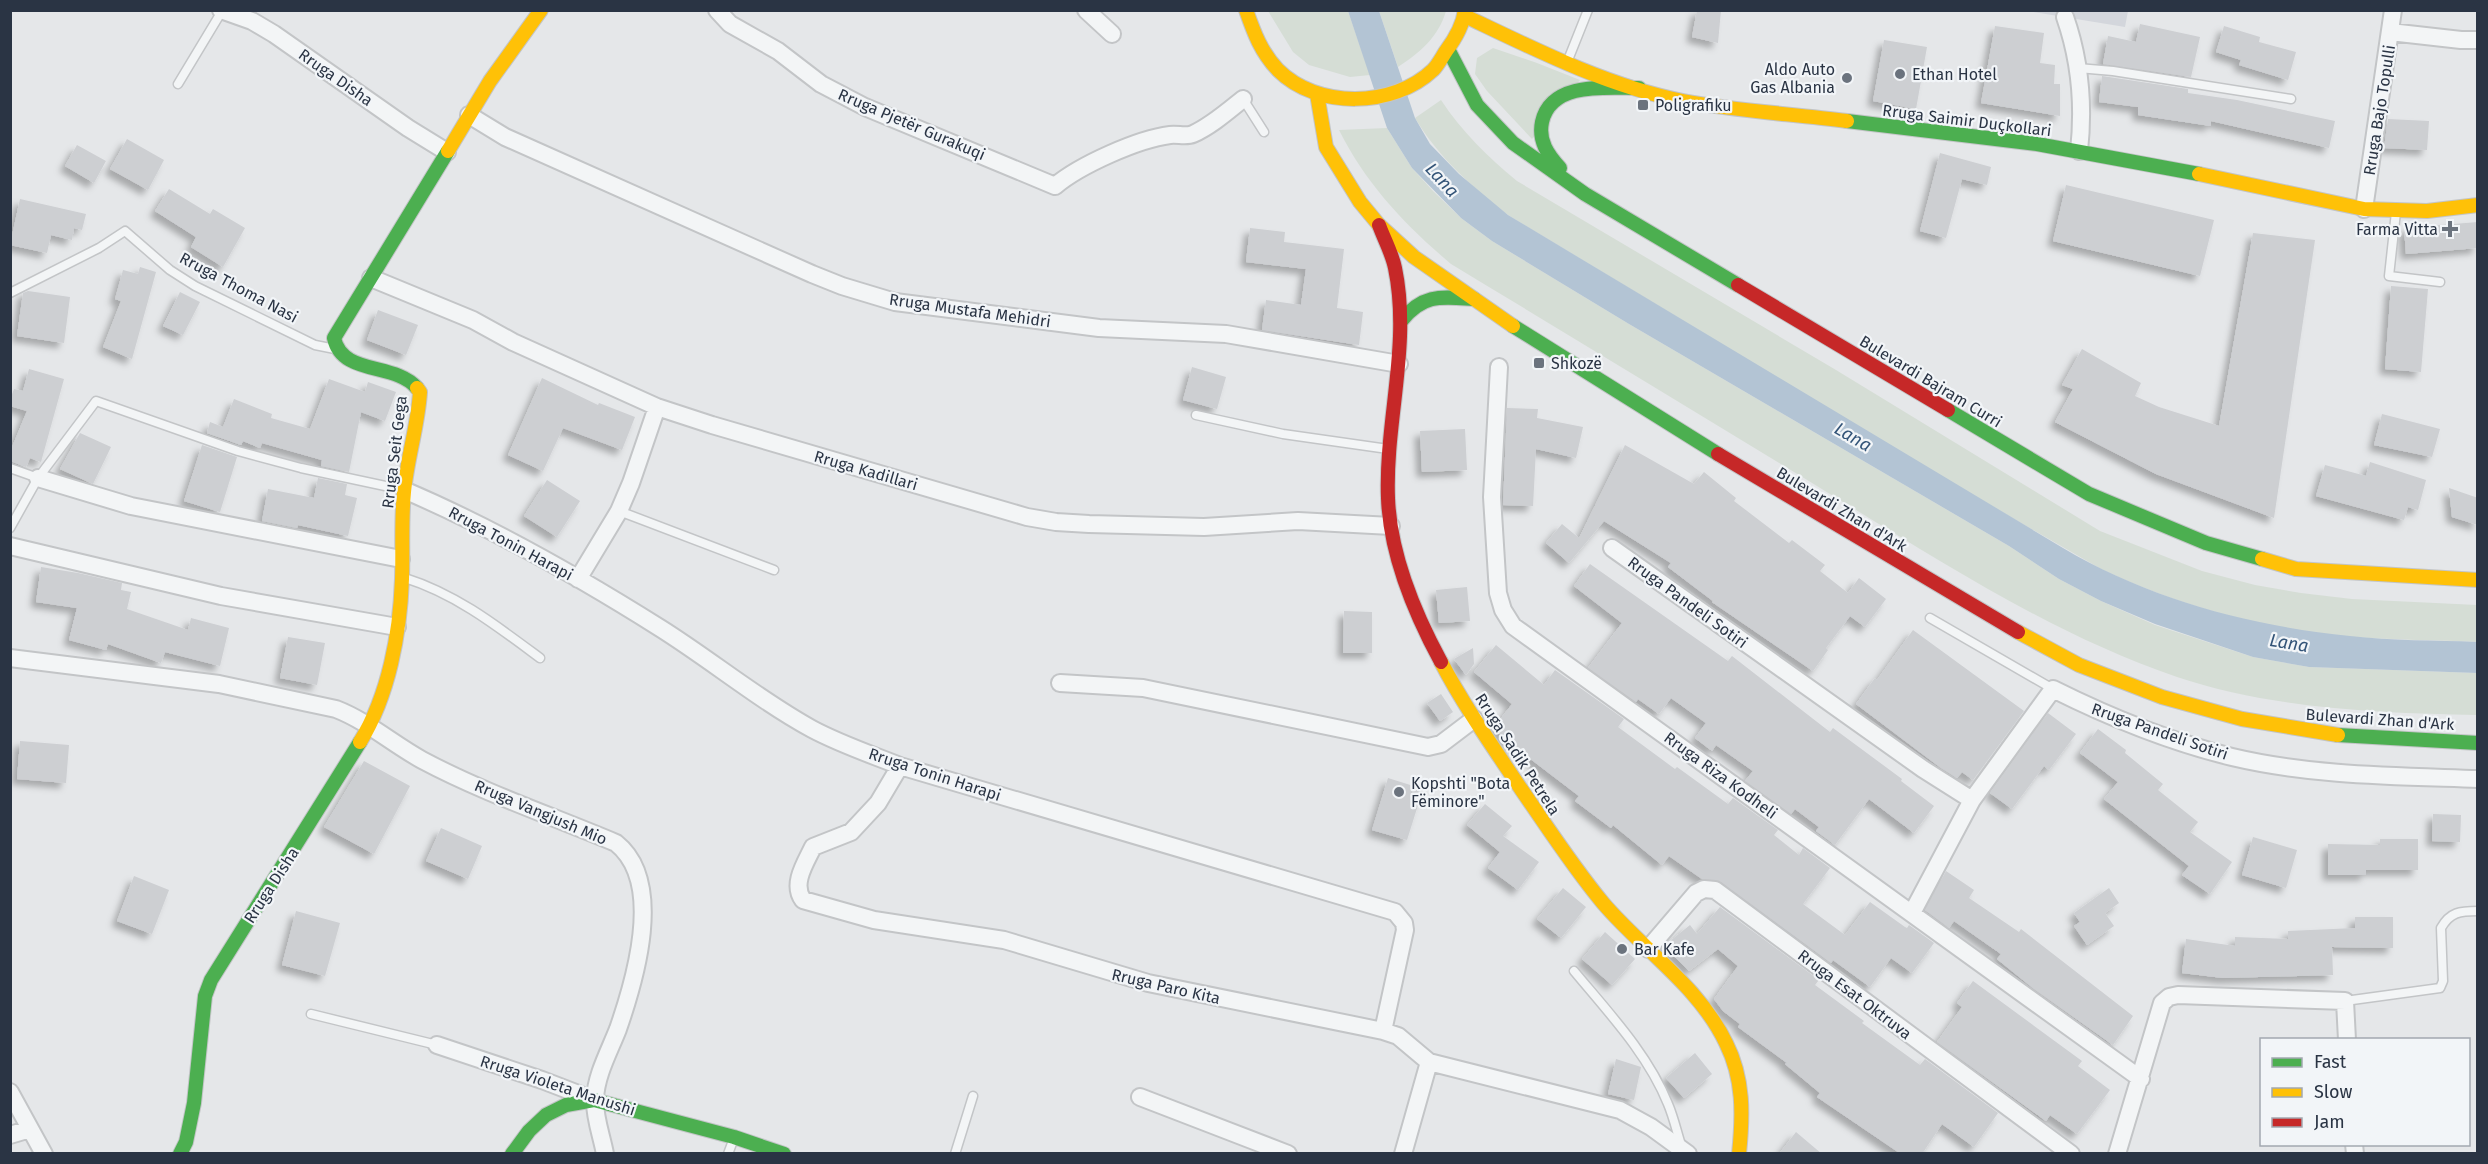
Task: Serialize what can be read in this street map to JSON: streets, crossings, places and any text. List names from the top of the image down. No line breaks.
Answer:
{"streets":{"main road":["Rruga Disha","Rruga Saimir Duçkollari","Bulevardi Bajram Curri","Rruga Seit Gega","Bulevardi Zhan d'Ark","Rruga Sadik Petrela","Rruga Violeta Manushi"],"street":["Rruga Bajo Topulli","Rruga Pjetër Gurakuqi","Rruga Mustafa Mehidri","Rruga Kadillari","Rruga Tonin Harapi","Rruga Pandeli Sotiri","Rruga Riza Kodheli","Rruga Vangjush Mio","Rruga Paro Kita","Rruga Esat Oktruva"],"lane":["Rruga Thoma Nasi"]},"crossings":[["Rruga Disha","Rruga Seit Gega"],["Rruga Disha","Rruga Vangjush Mio"],["Rruga Bajo Topulli","Rruga Saimir Duçkollari"],["Rruga Thoma Nasi","Rruga Seit Gega"],["Rruga Mustafa Mehidri","Rruga Sadik Petrela"],["Rruga Seit Gega","Rruga Tonin Harapi"],["Rruga Kadillari","Rruga Sadik Petrela"],["Bulevardi Zhan d'Ark","Rruga Sadik Petrela"],["Rruga Tonin Harapi","Rruga Paro Kita"],["Rruga Sadik Petrela","Rruga Esat Oktruva"],["Rruga Vangjush Mio","Rruga Violeta Manushi"]],"water":["Lana"],"places":{"other":["Ethan Hotel","Aldo Auto Gas Albania","Kopshti \"Bota Fëminore\"","Bar Kafe"],"transit":["Poligrafiku","Shkozë"],"health":["Farma Vitta"]},"legend":["Fast","Slow","Jam"]}
